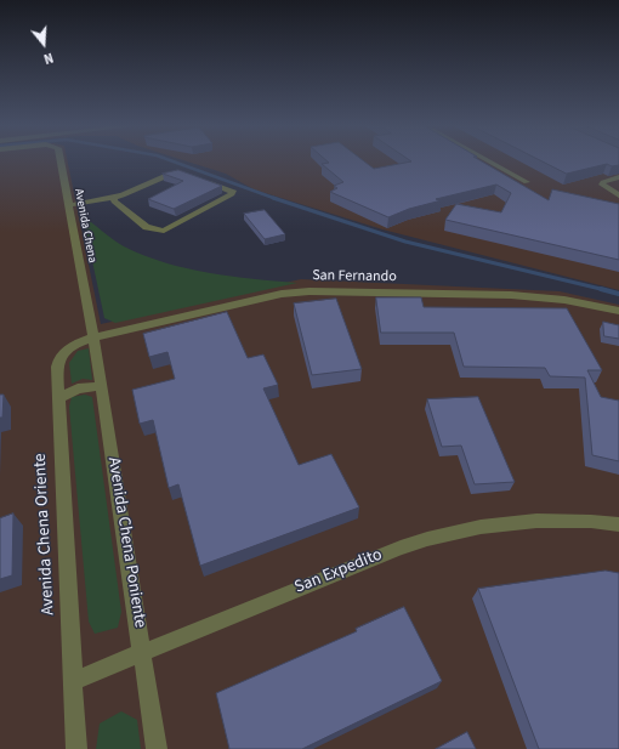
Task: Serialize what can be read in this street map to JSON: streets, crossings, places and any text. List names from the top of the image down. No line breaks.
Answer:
{"streets":{"street":["Avenida Chena","San Fernando","Avenida Chena Oriente","Avenida Chena Poniente","San Expedito"]},"crossings":[["Avenida Chena","San Fernando"],["Avenida Chena","Avenida Chena Oriente"],["Avenida Chena","Avenida Chena Poniente"],["San Fernando","Avenida Chena Oriente"],["San Fernando","Avenida Chena Poniente"],["Avenida Chena Oriente","Avenida Chena Poniente"],["Avenida Chena Oriente","San Expedito"],["Avenida Chena Poniente","San Expedito"]],"north":"bottom"}
